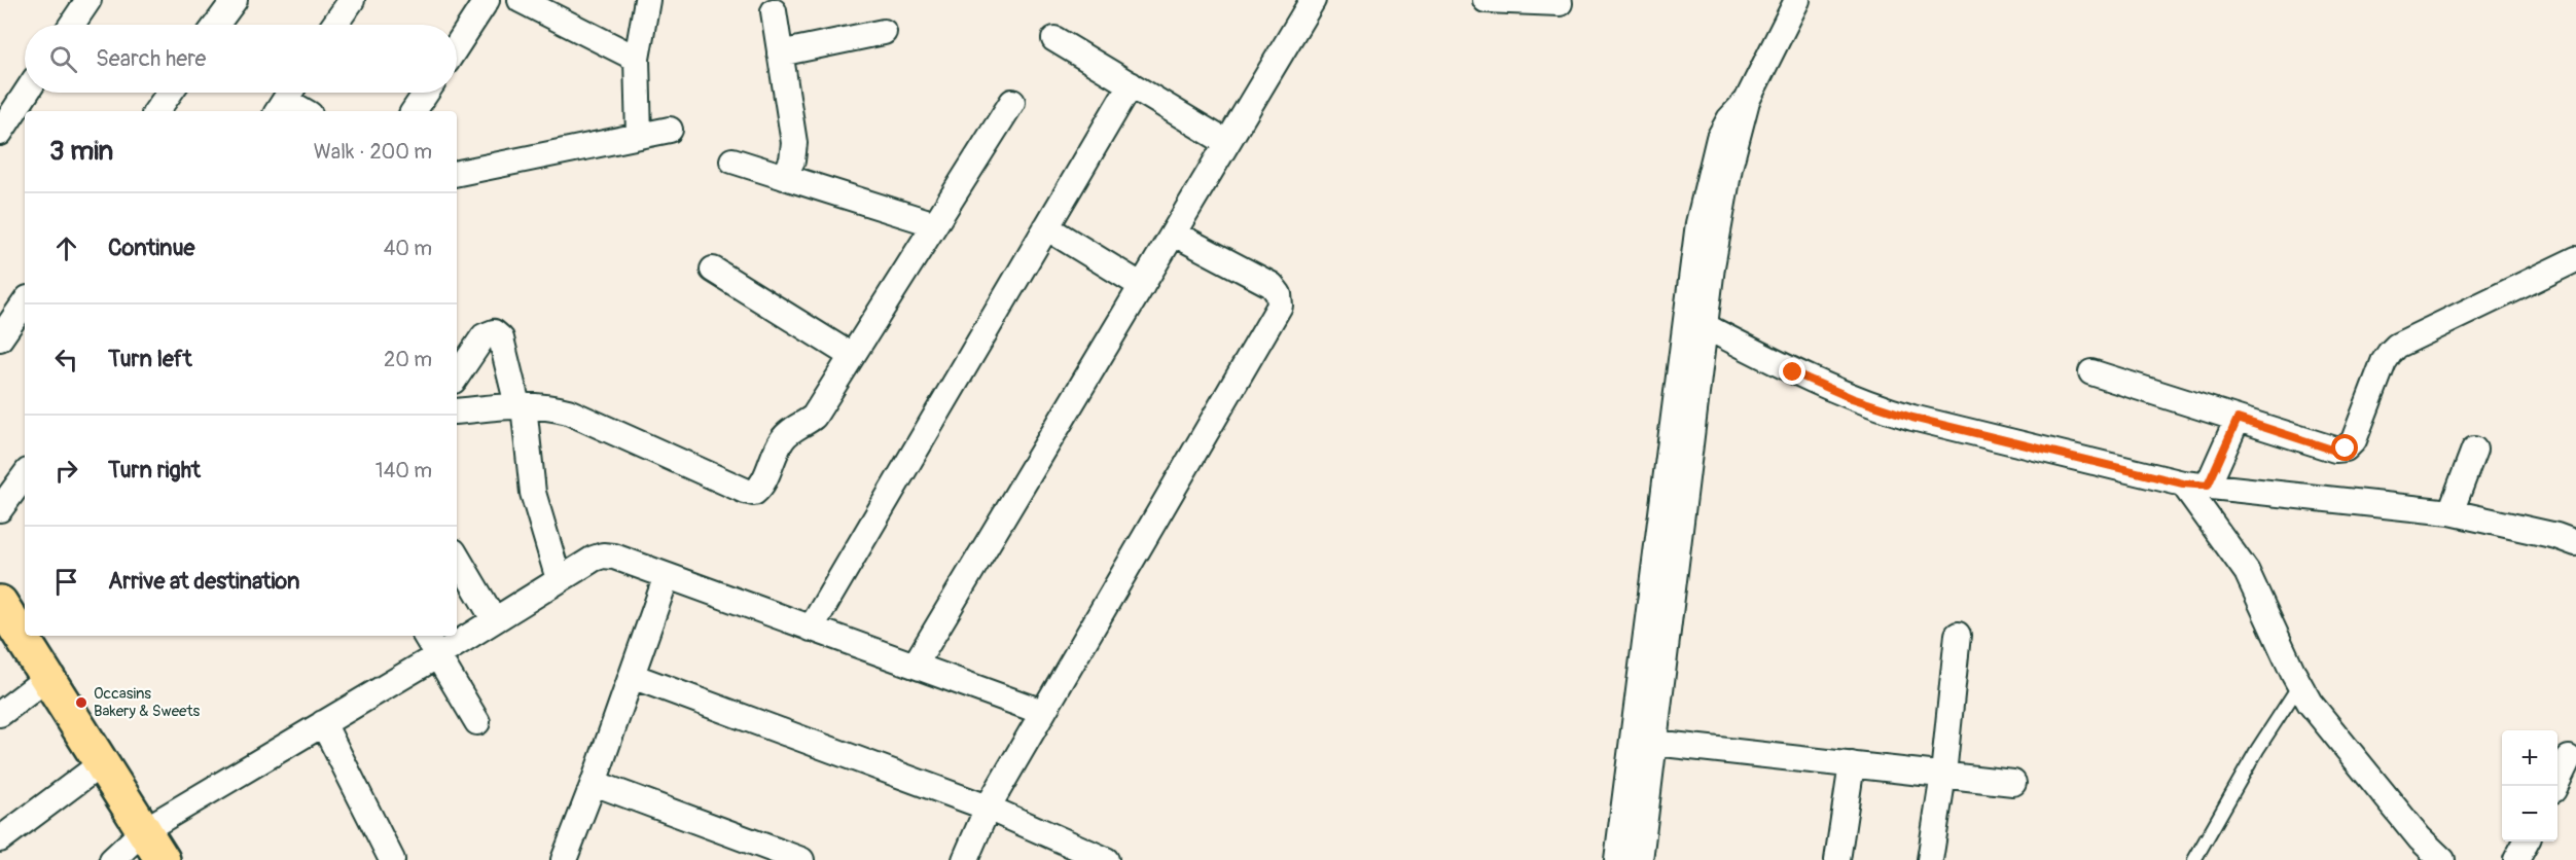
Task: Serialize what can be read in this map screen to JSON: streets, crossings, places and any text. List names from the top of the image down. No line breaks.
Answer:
{"places":["Occasins Bakery & Sweets"],"page":{"search":"Search here","heading":["3 min","Walk · 200 m"],"list":[["Continue","40 m"],["Turn left","20 m"],["Turn right","140 m"],"Arrive at destination"],"map_buttons":["+","−"]}}
